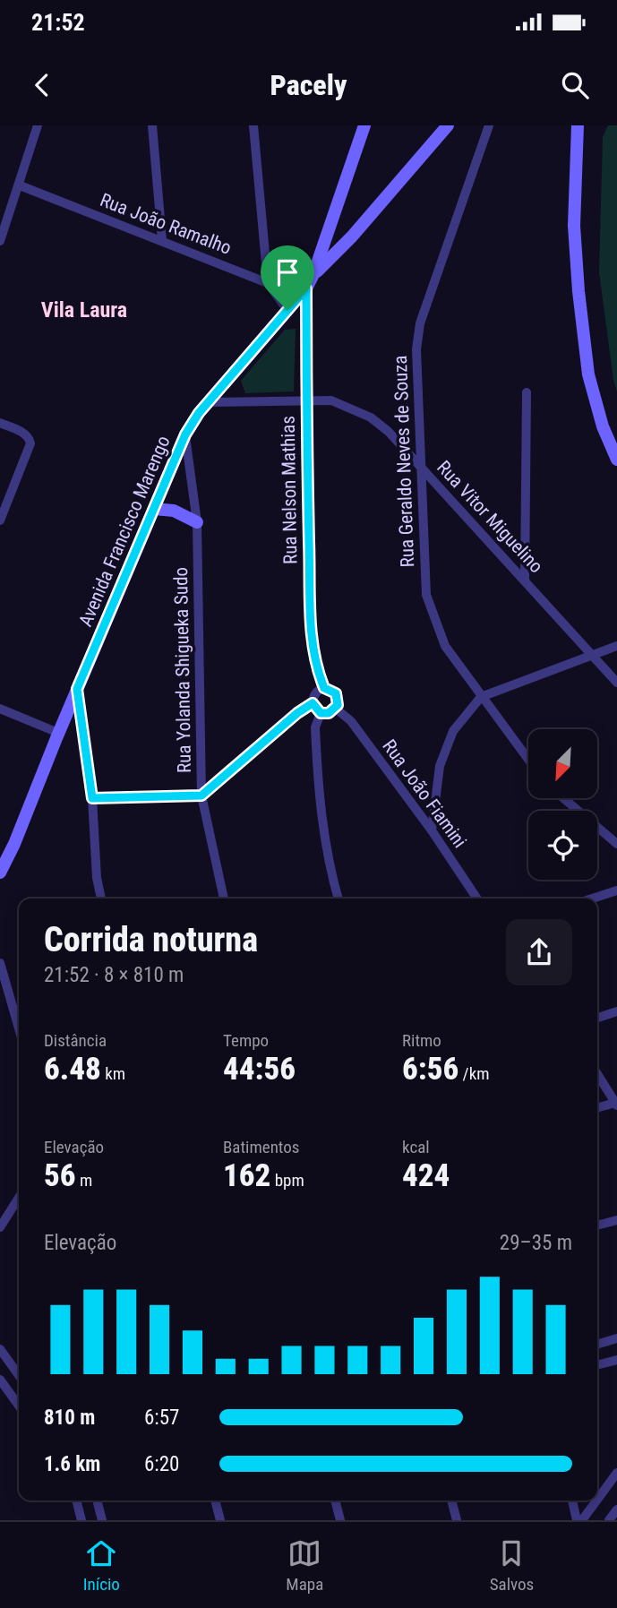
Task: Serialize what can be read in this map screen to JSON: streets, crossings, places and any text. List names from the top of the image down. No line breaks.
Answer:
{"streets":{"main road":["Avenida Francisco Marengo"],"street":["Rua João Ramalho","Rua Geraldo Neves de Souza","Rua Nelson Mathias","Rua Vitor Miguelino","Rua Yolanda Shigueka Sudo","Rua João Fiamini"]},"crossings":[["Rua Geraldo Neves de Souza","Rua Vitor Miguelino"],["Rua Nelson Mathias","Rua Vitor Miguelino"],["Rua Nelson Mathias","Avenida Francisco Marengo"],["Rua Nelson Mathias","Rua João Fiamini"],["Rua Vitor Miguelino","Avenida Francisco Marengo"],["Avenida Francisco Marengo","Rua Yolanda Shigueka Sudo"]],"districts":["Vila Laura"],"north":"bottom left","page":{"status":"21:52","header":"Pacely","heading":["Corrida noturna","21:52 · 8 × 810 m"],"stats":[["Distância","6.48 km"],["Tempo","44:56"],["Ritmo","6:56 /km"],["Elevação","56 m"],["Batimentos","162 bpm"],["kcal","424"]],"chart":["Elevação","29–35 m"],"list":[{"name":"810 m","note":"6:57"},{"name":"1.6 km","note":"6:20"}],"tabs":["Início","Mapa","Salvos"]}}
